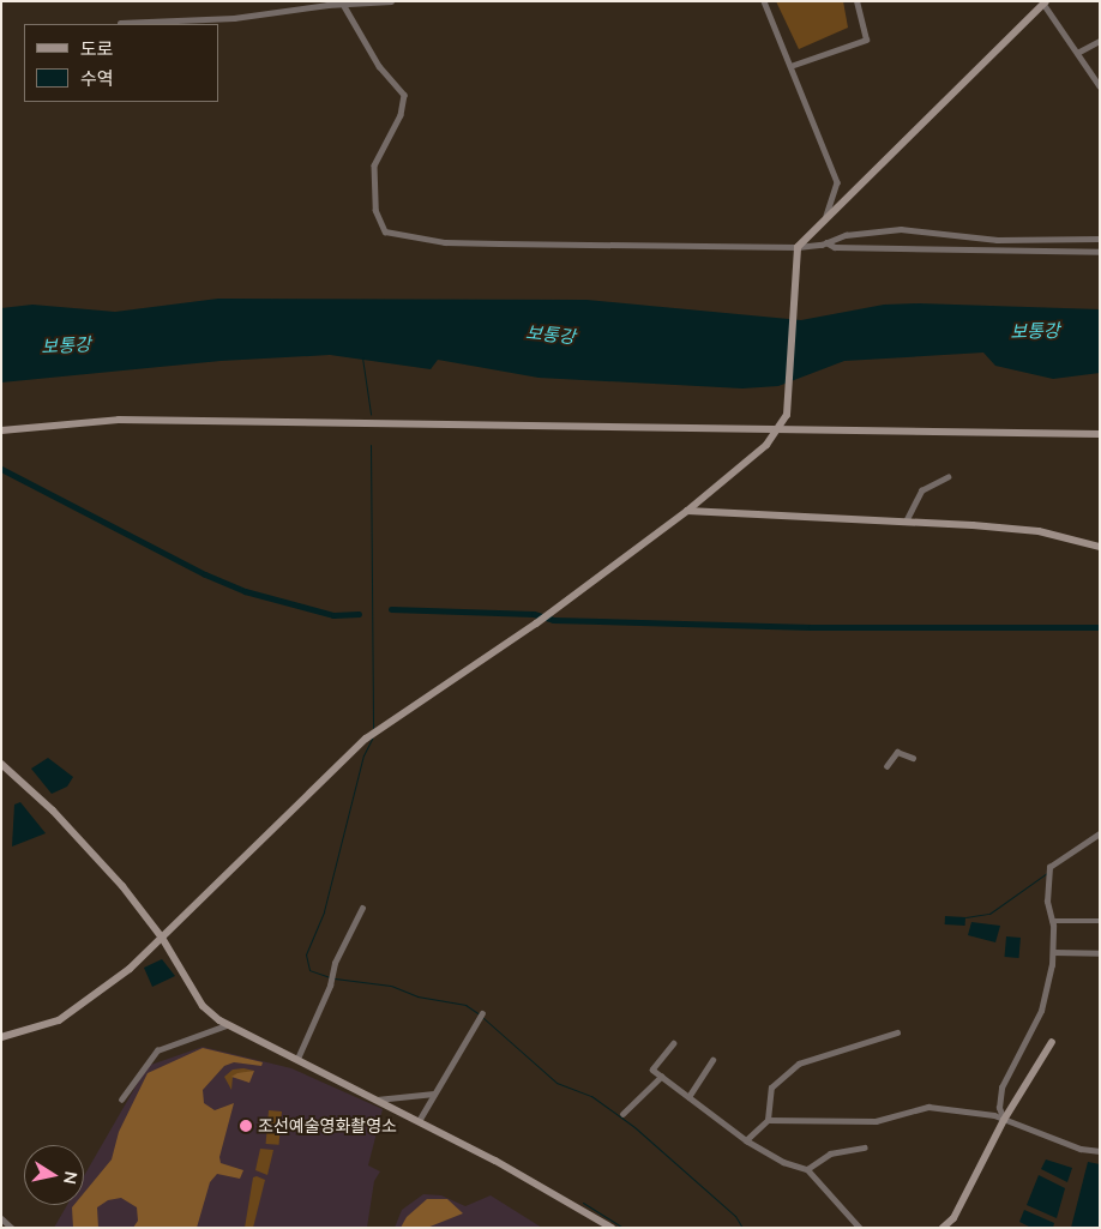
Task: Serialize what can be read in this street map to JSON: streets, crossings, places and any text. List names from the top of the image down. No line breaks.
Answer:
{"water":["보통강"],"places":["조선예술영화촬영소"],"legend":["도로","수역"],"north":"right"}
